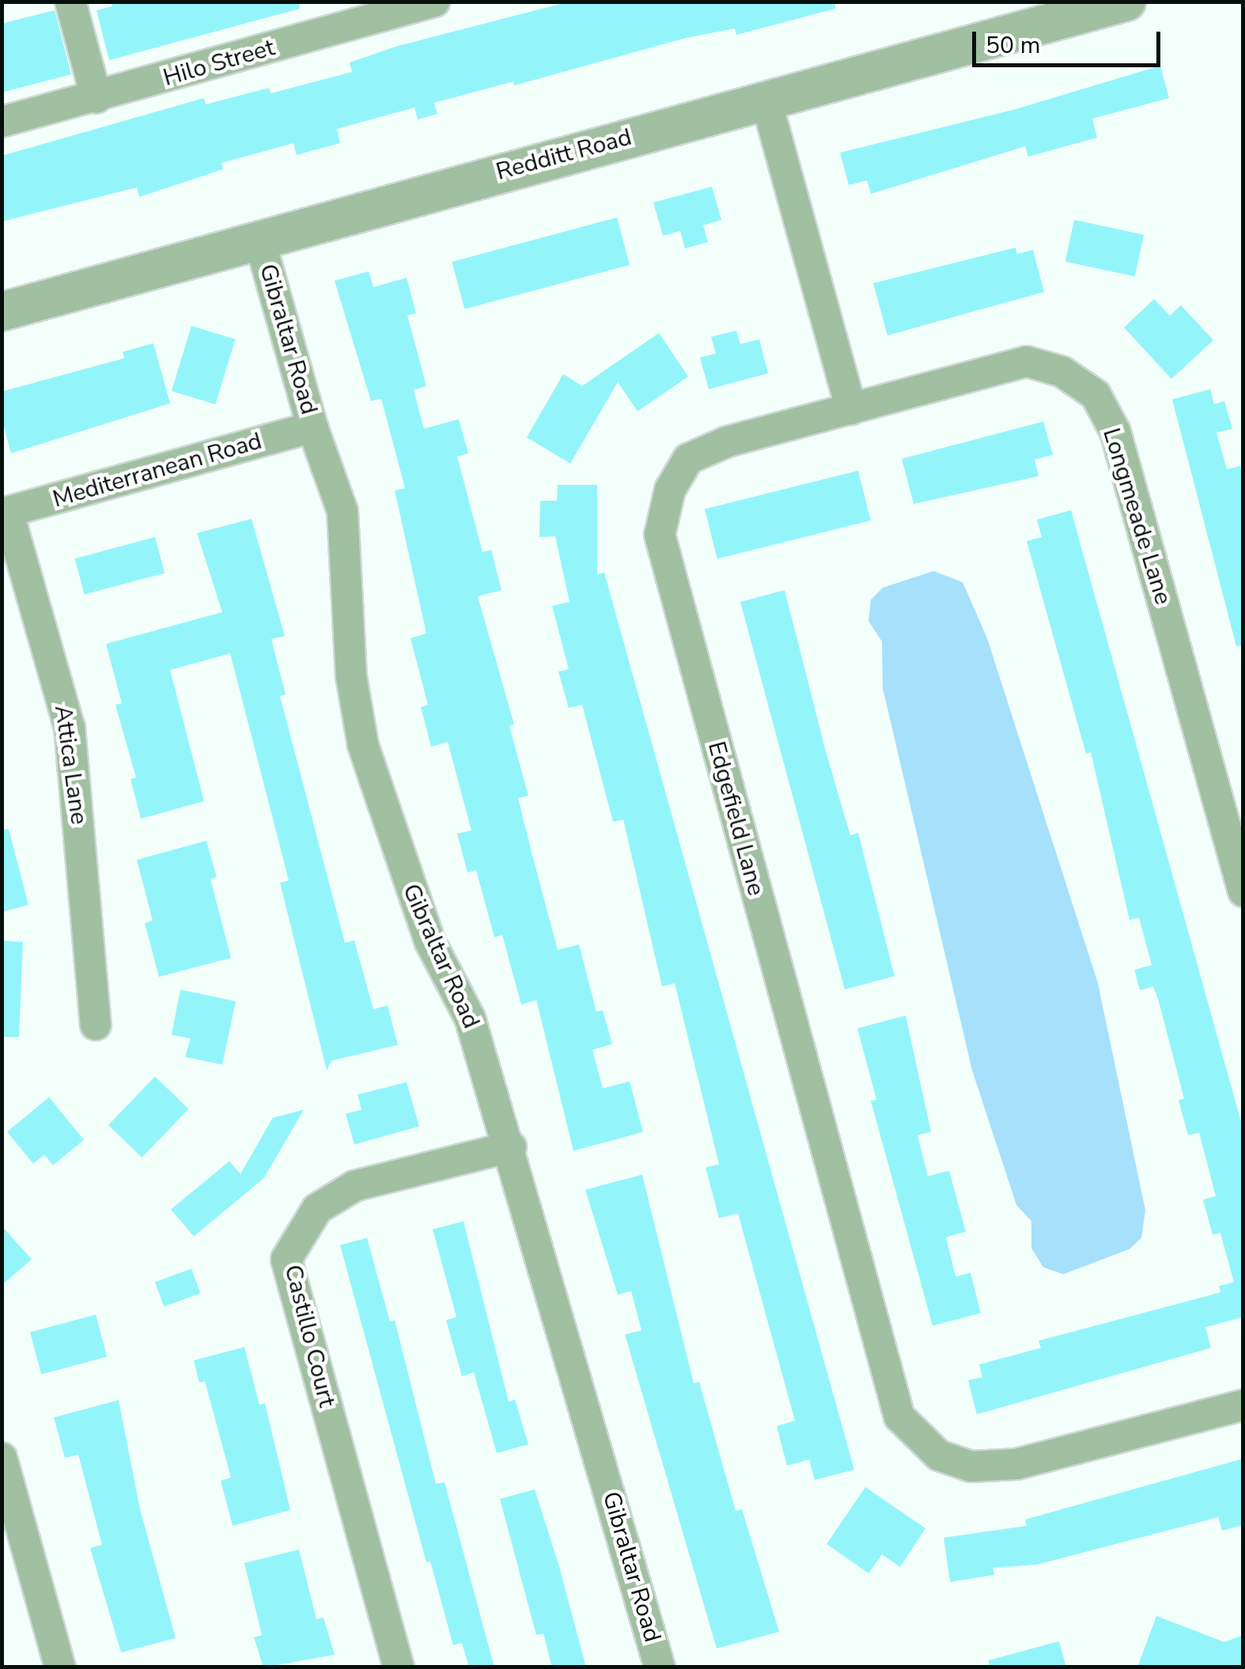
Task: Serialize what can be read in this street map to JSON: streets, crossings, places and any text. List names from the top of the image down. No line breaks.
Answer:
{"streets":{"street":["Hilo Street","Redditt Road","Gibraltar Road","Mediterranean Road","Longmeade Lane","Attica Lane","Edgefield Lane","Castillo Court"]},"crossings":[["Redditt Road","Gibraltar Road"],["Gibraltar Road","Mediterranean Road"],["Gibraltar Road","Castillo Court"],["Mediterranean Road","Attica Lane"],["Longmeade Lane","Edgefield Lane"]],"scale_bar":"50 m"}
